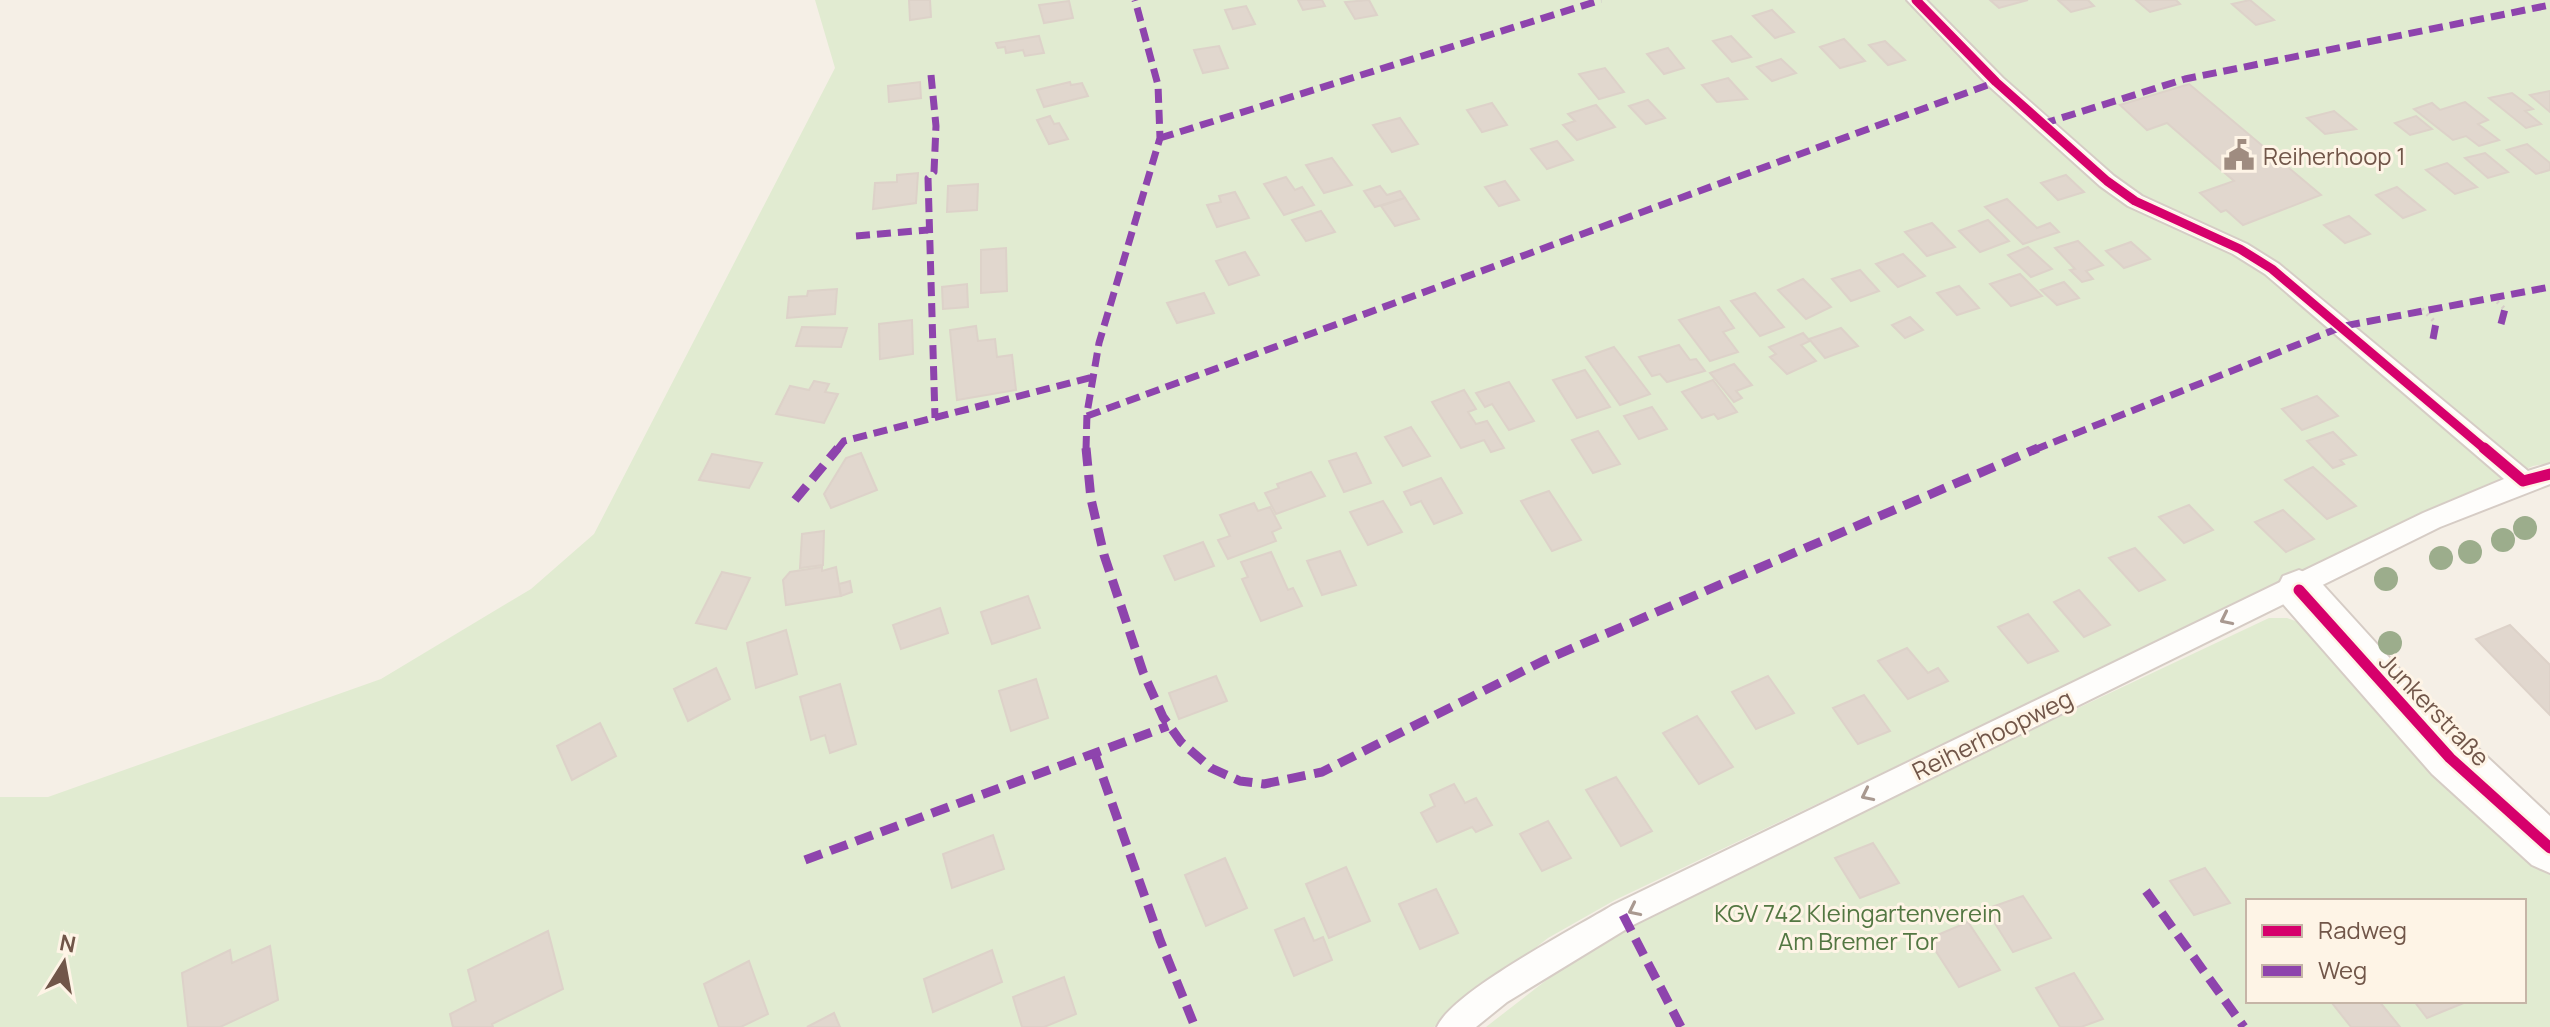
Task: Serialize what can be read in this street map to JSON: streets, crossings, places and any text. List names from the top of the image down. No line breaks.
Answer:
{"streets":{"street":["Junkerstraße"],"lane":["Reiherhoopweg"]},"crossings":[["Junkerstraße","Reiherhoopweg"]],"one_way":["Reiherhoopweg"],"parks":["KGV 742 Kleingartenverein Am Bremer Tor"],"places":{"public building":["Reiherhoop 1"]},"legend":["Radweg","Weg"],"north":"top"}
